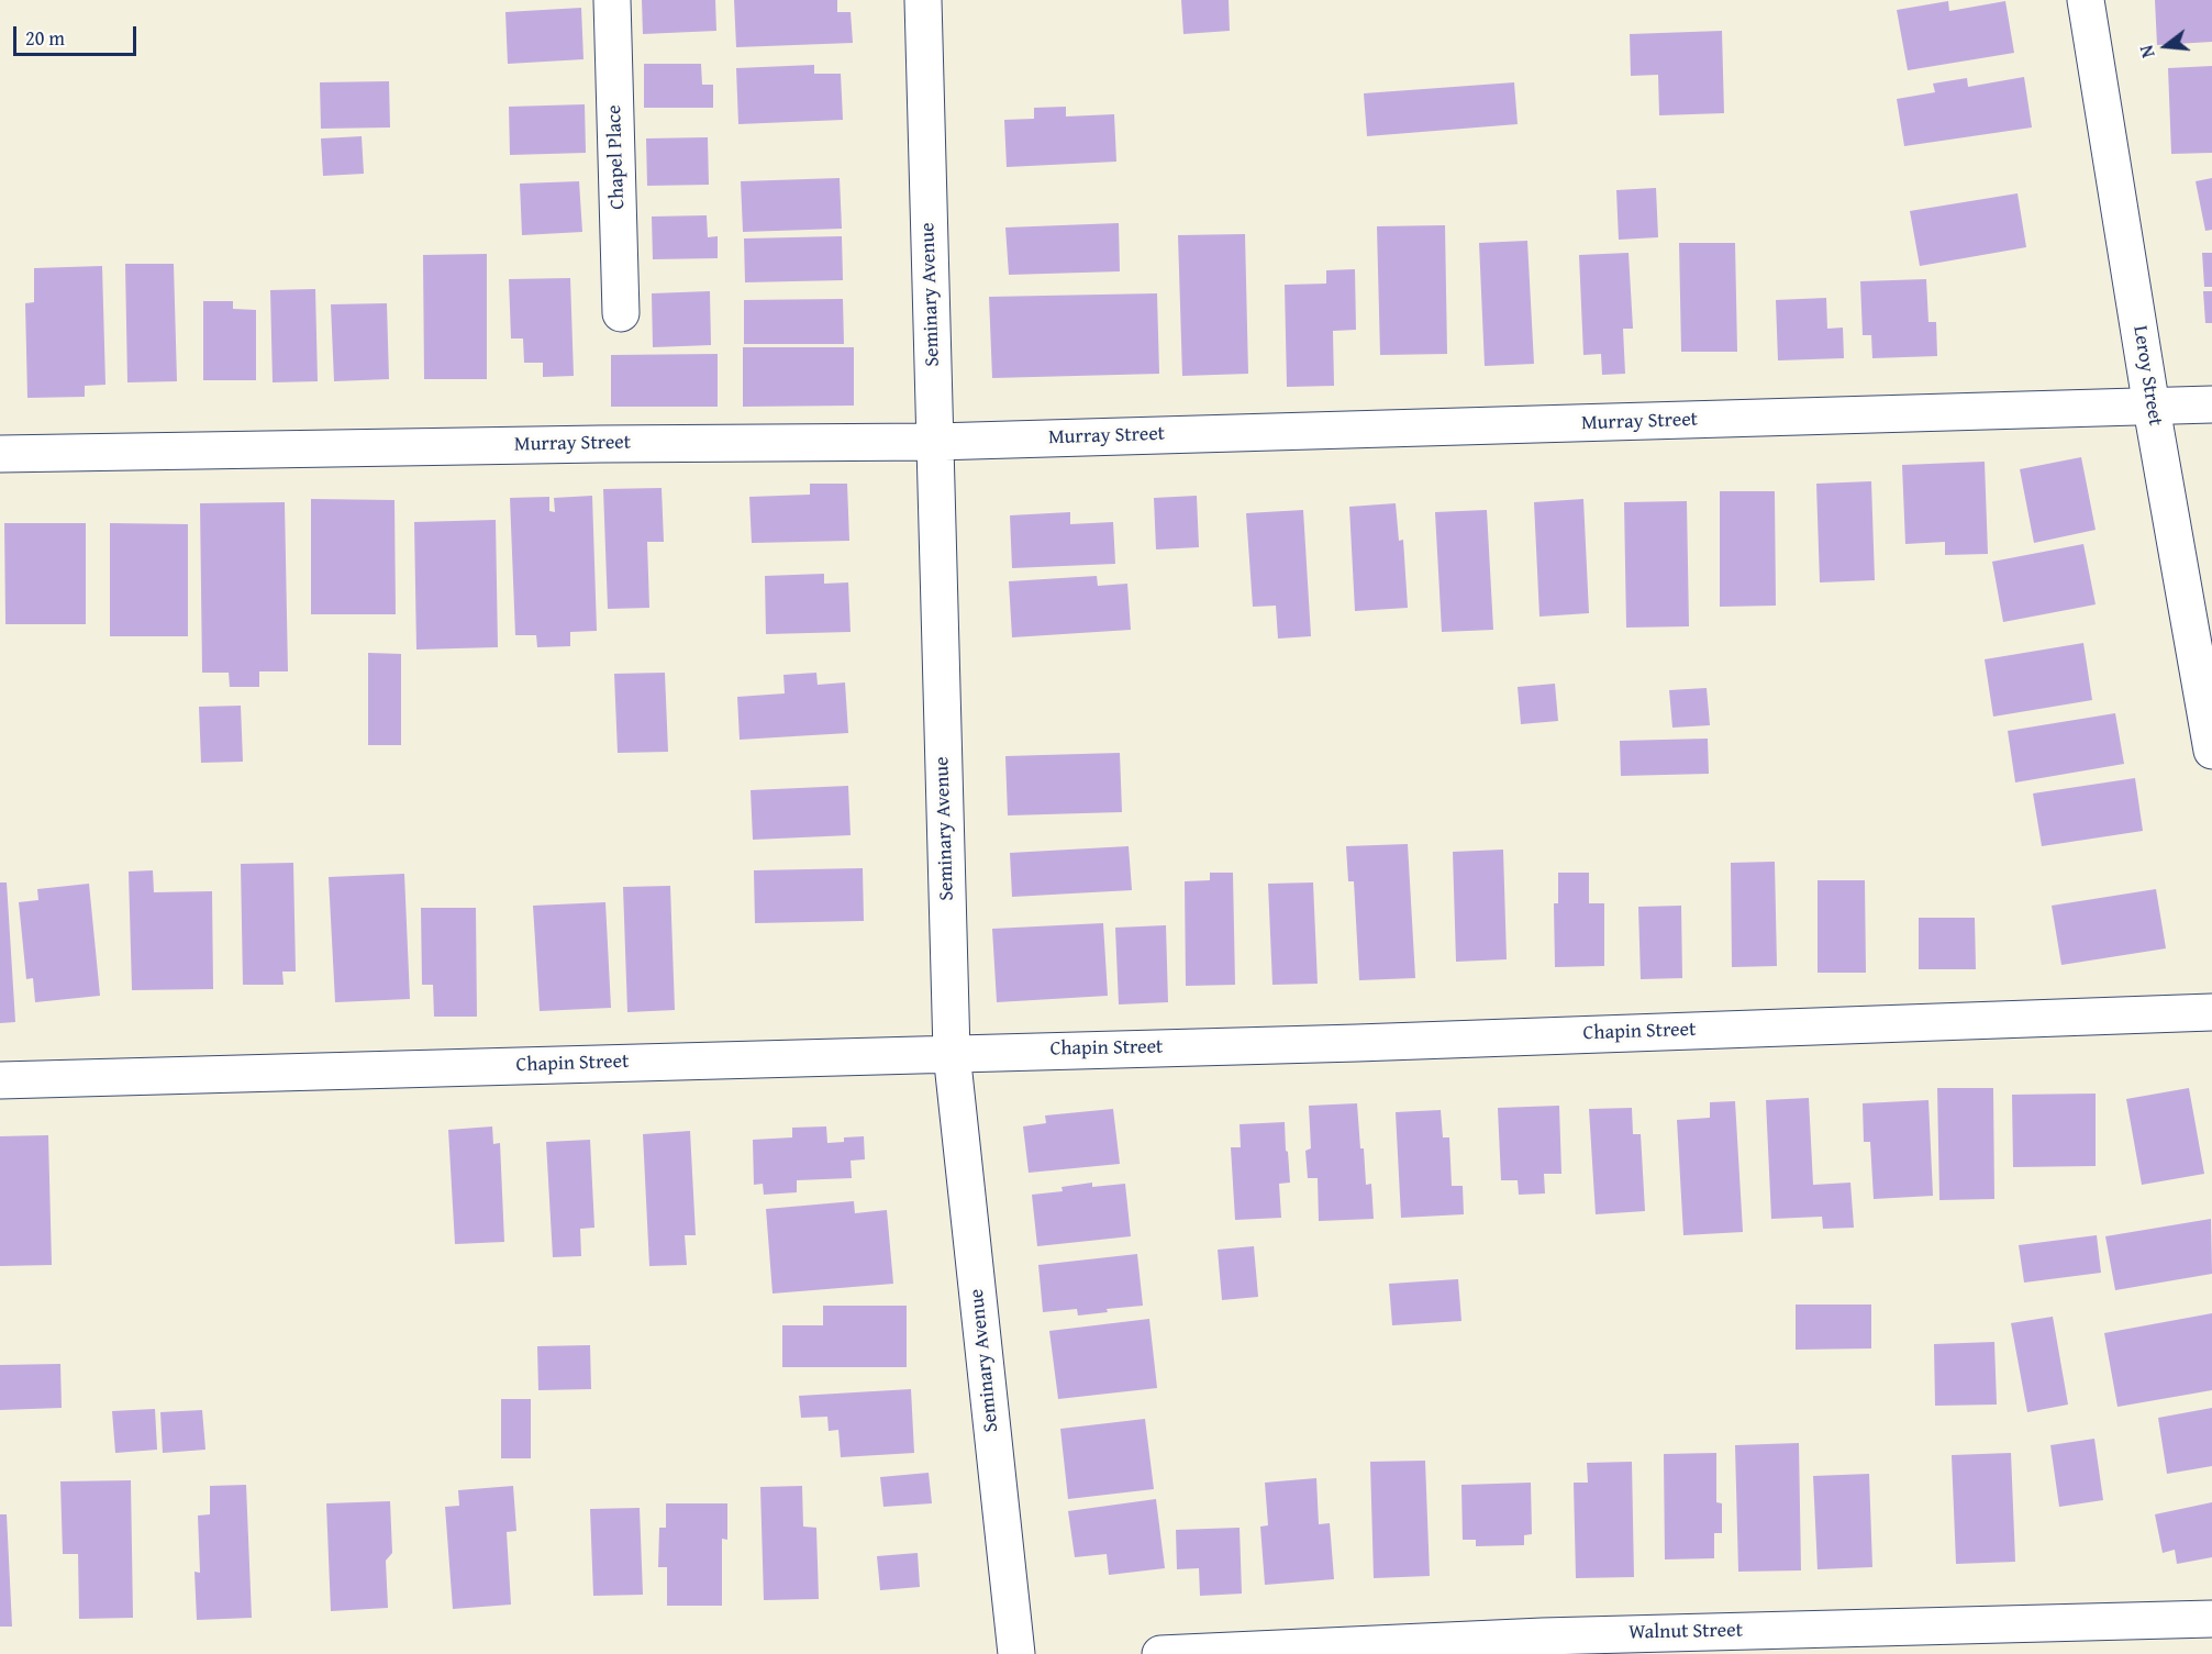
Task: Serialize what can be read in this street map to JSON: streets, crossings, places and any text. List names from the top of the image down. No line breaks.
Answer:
{"streets":{"street":["Chapel Place","Seminary Avenue","Leroy Street","Murray Street","Chapin Street","Walnut Street"]},"crossings":[["Seminary Avenue","Murray Street"],["Seminary Avenue","Chapin Street"],["Leroy Street","Murray Street"]],"scale_bar":"20 m","north":"left"}
